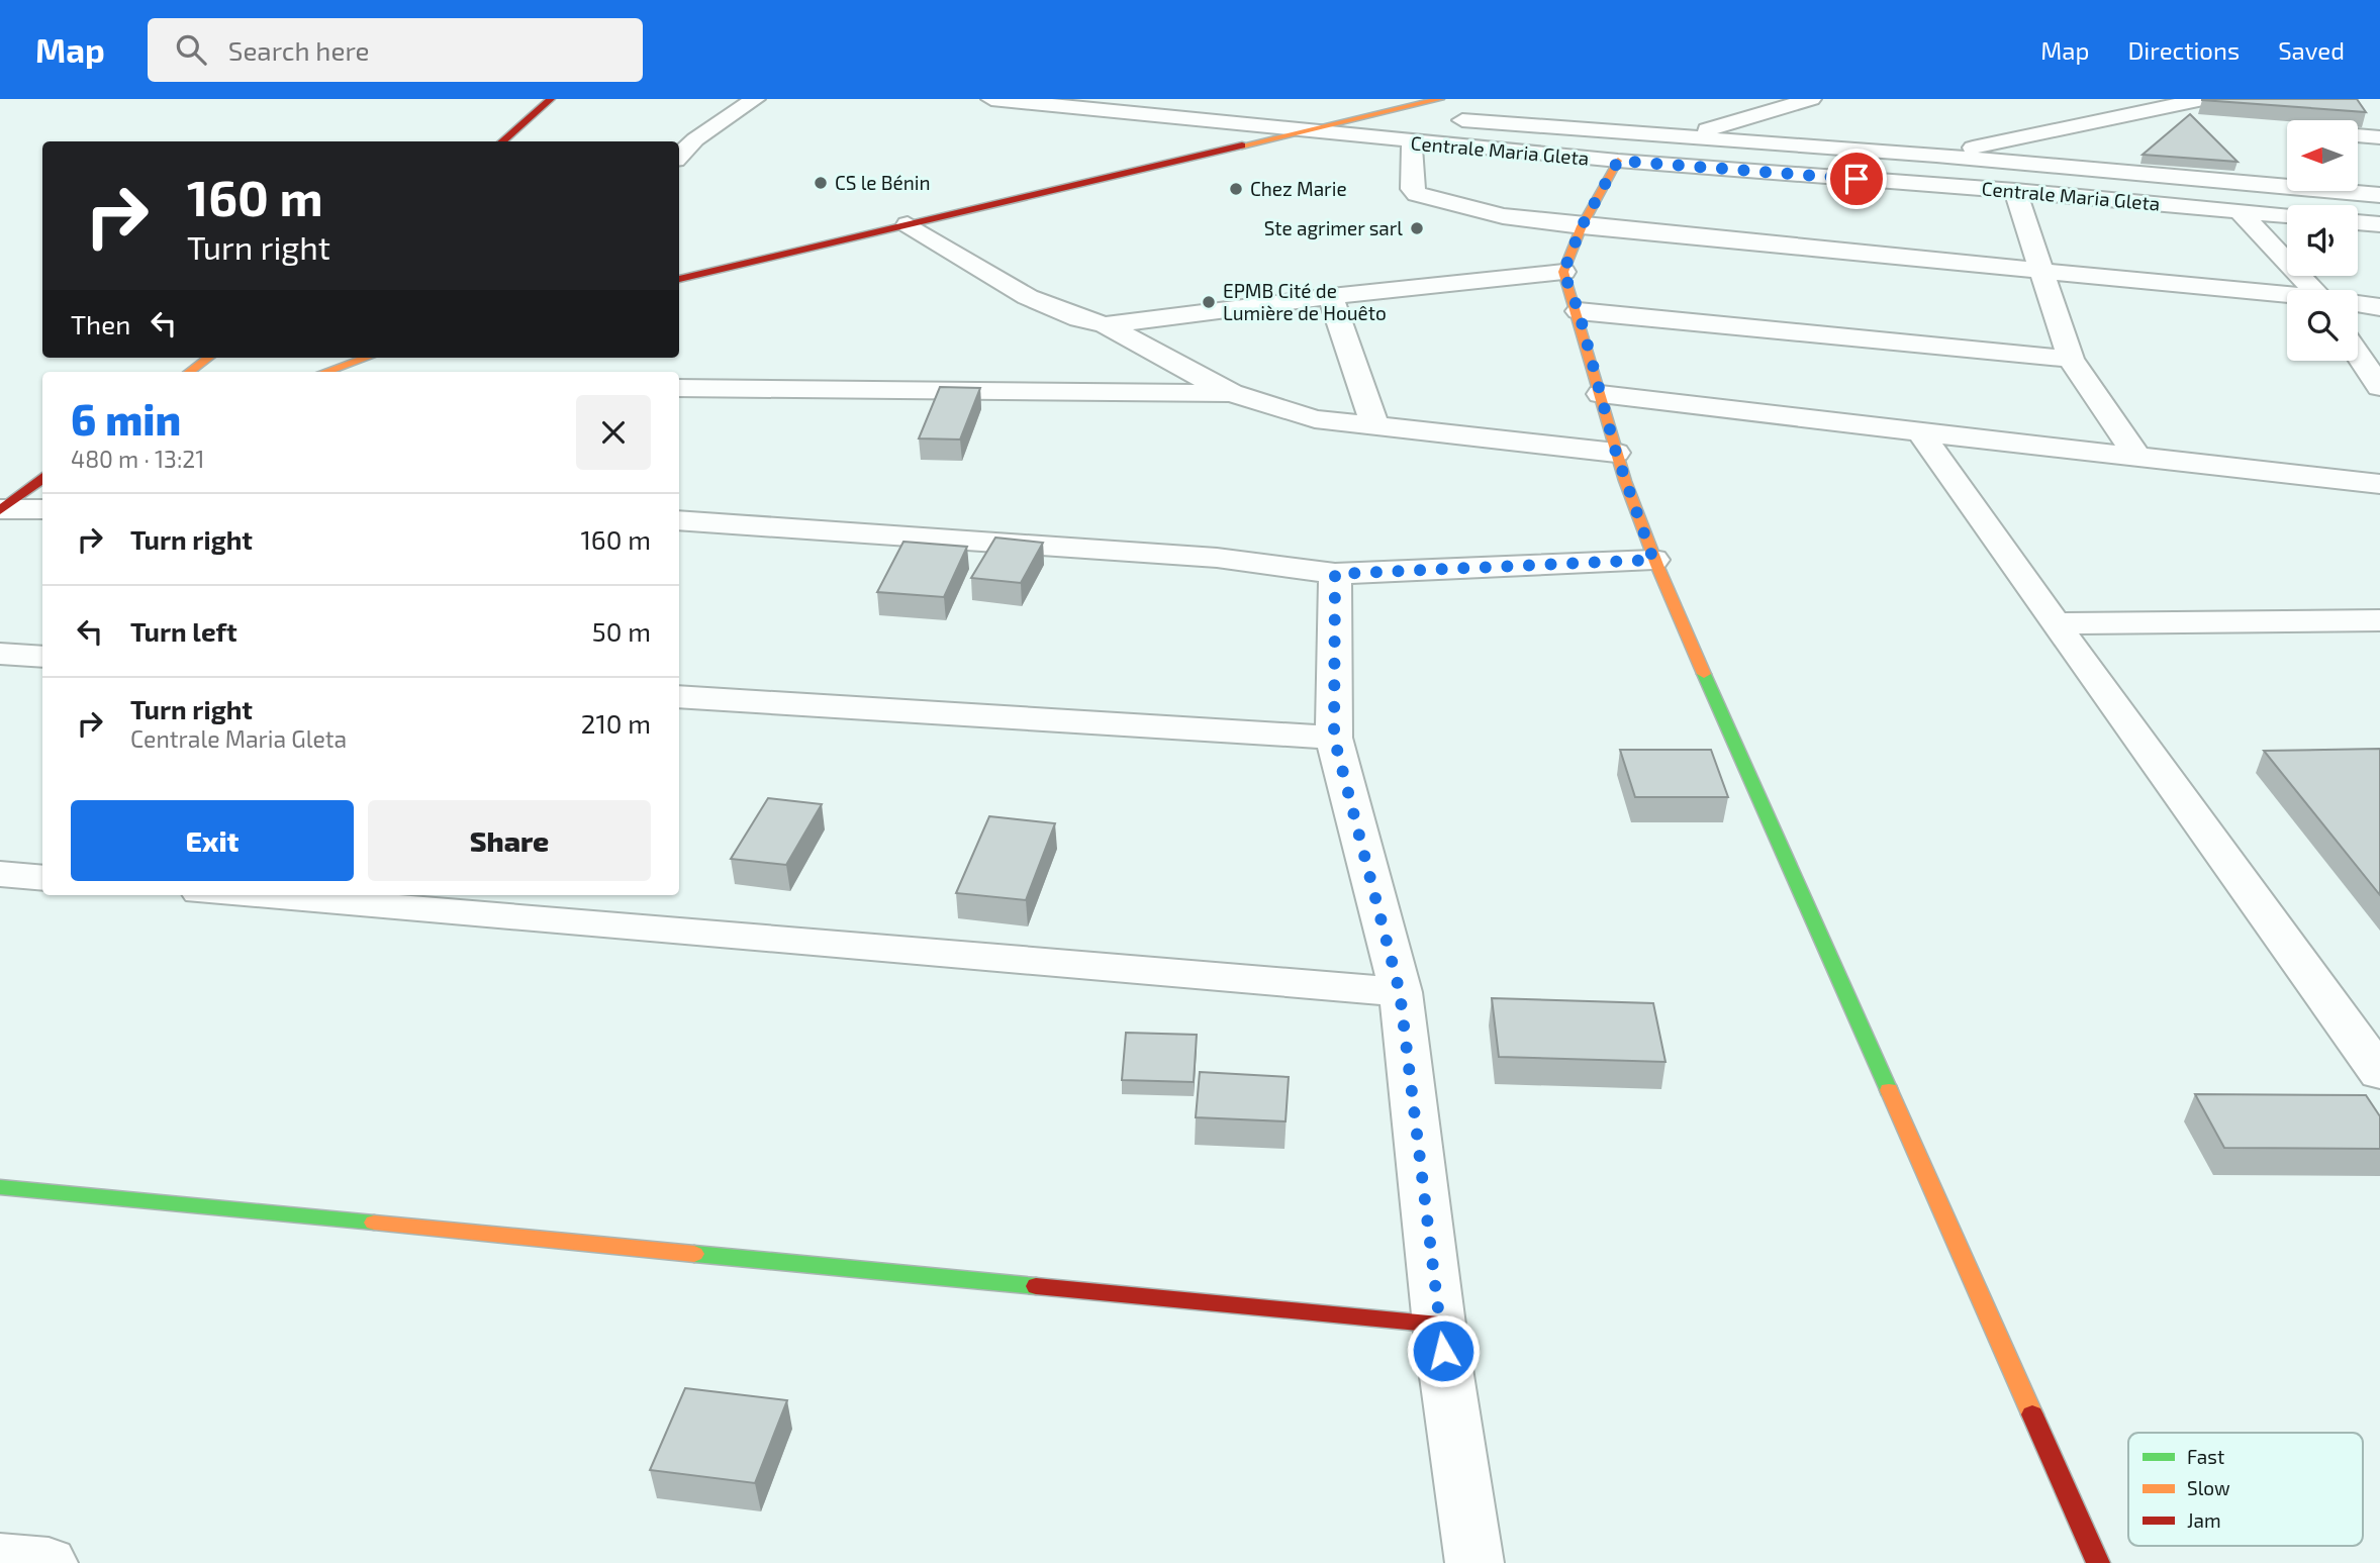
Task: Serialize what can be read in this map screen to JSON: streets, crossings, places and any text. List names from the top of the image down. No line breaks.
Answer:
{"streets":{"street":["Centrale Maria Gleta"]},"places":["CS le Bénin","Chez Marie","Ste agrimer sarl","EPMB Cité de Lumière de Houêto"],"legend":["Fast","Slow","Jam"],"north":"left","page":{"header":"Map","search":"Search here","nav":["Map","Directions","Saved"],"turn":["160 m","Turn right"],"then":"Then","heading":["6 min","480 m · 13:21"],"list":[{"name":"Turn right","value":"160 m"},{"name":"Turn left","value":"50 m"},{"name":"Turn right","note":"Centrale Maria Gleta","value":"210 m"}],"buttons":["Exit","Share"]}}
